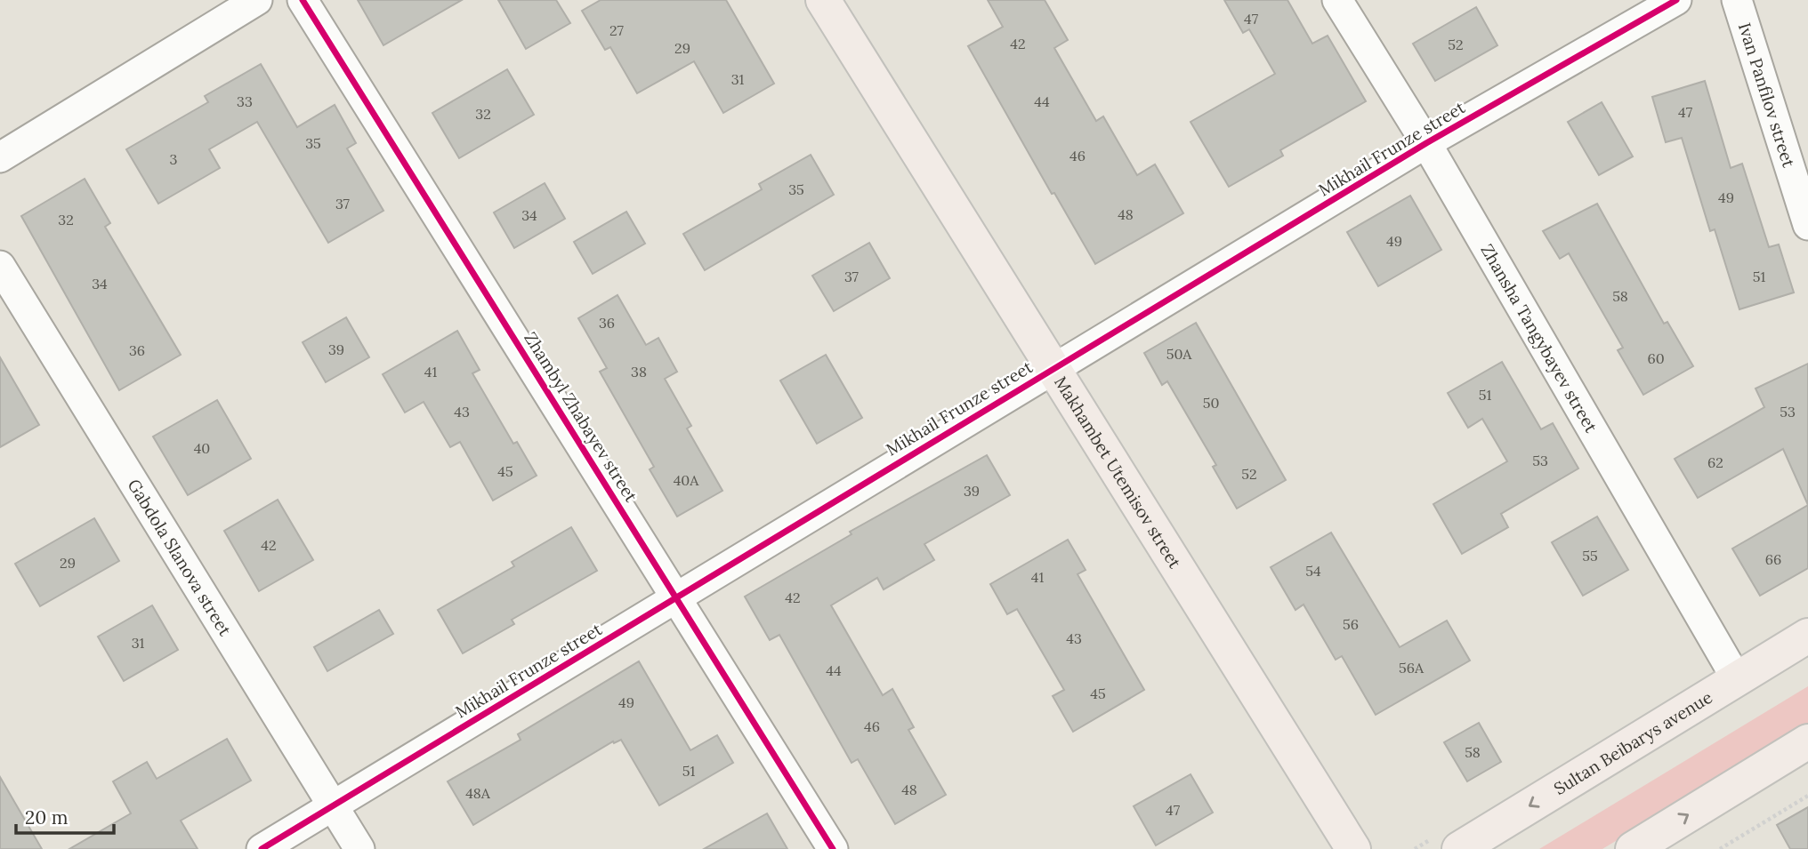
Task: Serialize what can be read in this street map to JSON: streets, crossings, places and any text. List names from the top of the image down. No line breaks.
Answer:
{"streets":{"main road":["Makhambet Utemisov street","Sultan Beibarys avenue"],"street":["Ivan Panfilov street","Mikhail Frunze street","Zhansha Tangybayev street","Zhambyl Zhabayev street","Gabdola Slanova street"]},"crossings":[["Mikhail Frunze street","Zhansha Tangybayev street"],["Mikhail Frunze street","Zhambyl Zhabayev street"],["Mikhail Frunze street","Makhambet Utemisov street"],["Mikhail Frunze street","Gabdola Slanova street"],["Zhansha Tangybayev street","Sultan Beibarys avenue"]],"house_numbers":["47","27","42","52","29","31","33","44","47","32","35","46","3","35","49","37","48","34","32","49","37","51","34","58","36","39","36","50А","60","41","38","51","50","43","53","40","53","62","45","52","40А","39","42","55","66","29","54","41","42","56","43","31","56А","44","45","49","46","58","51","48","48А","47"],"scale_bar":"20 m"}
